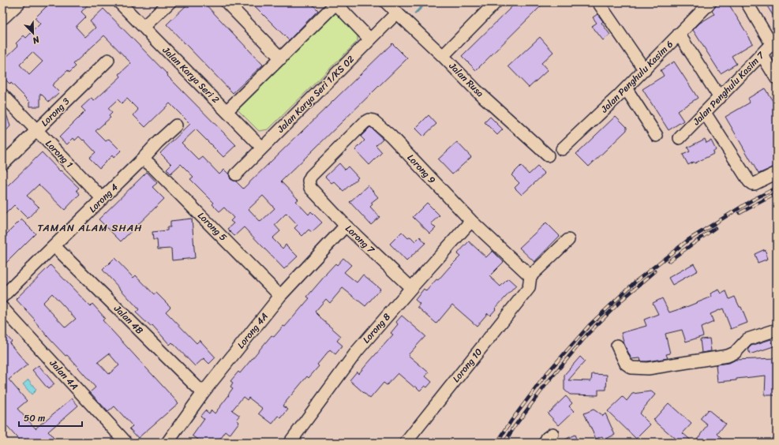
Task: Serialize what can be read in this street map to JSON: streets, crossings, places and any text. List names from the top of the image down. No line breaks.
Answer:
{"streets":{"street":["Jalan Karya Seri 2","Jalan Penghulu Kasim 6","Jalan Rusa","Jalan Penghulu Kasim 7","Jalan Karya Seri 1/KS 02","Lorong 3","Lorong 1","Lorong 9","Lorong 4","Lorong 5","Lorong 7","Jalan 4B","Lorong 8","Lorong 4A","Lorong 10","Jalan 4A"]},"crossings":[["Jalan Karya Seri 2","Jalan Karya Seri 1/KS 02"],["Jalan Rusa","Jalan Karya Seri 1/KS 02"],["Lorong 3","Lorong 1"],["Lorong 1","Lorong 4"],["Lorong 9","Lorong 7"],["Lorong 9","Lorong 8"],["Lorong 9","Lorong 10"],["Lorong 4","Lorong 5"],["Lorong 4","Jalan 4B"],["Lorong 5","Lorong 4A"],["Lorong 7","Lorong 8"],["Lorong 7","Lorong 4A"],["Jalan 4B","Lorong 4A"]],"districts":["TAMAN ALAM SHAH"],"scale_bar":"50 m","north":"bottom right"}
